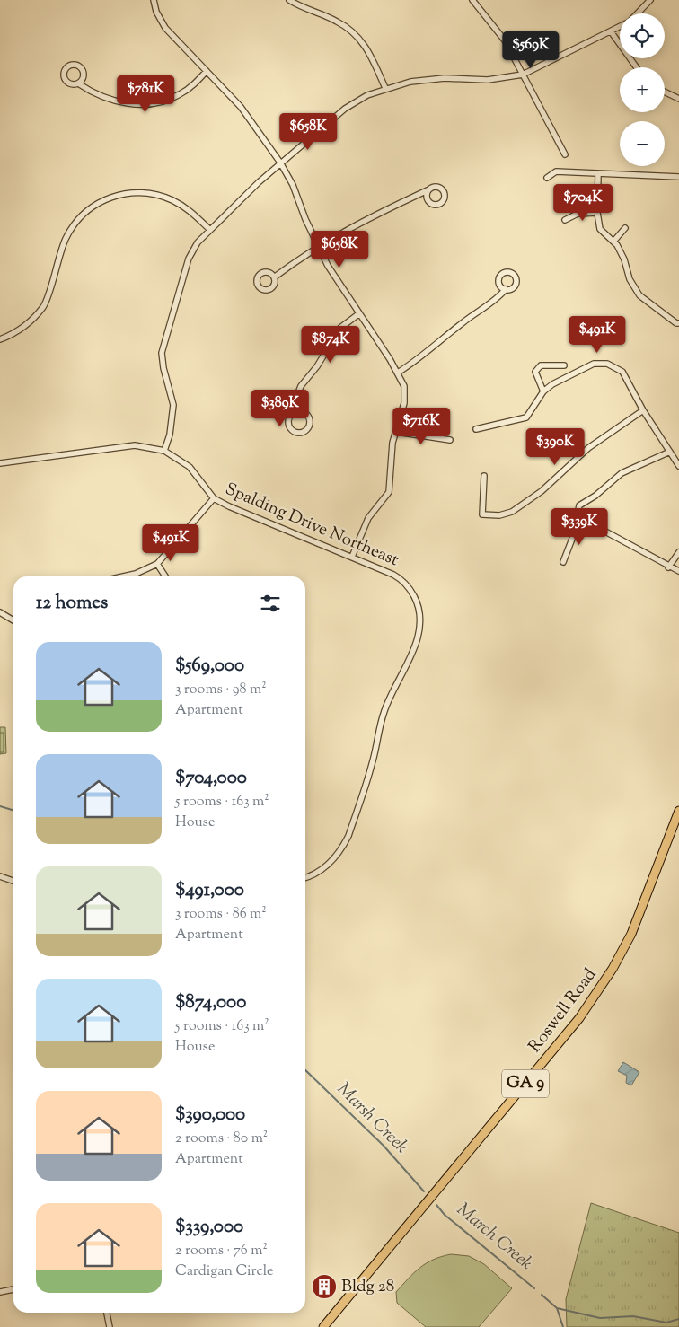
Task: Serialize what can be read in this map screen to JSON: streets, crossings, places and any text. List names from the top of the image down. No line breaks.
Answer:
{"streets":{"main road":["Roswell Road","GA 9"],"street":["Spalding Drive Northeast"]},"water":["Marsh Creek","March Creek"],"places":{"building":["Bldg 28"]},"page":{"map_buttons":["+","−"],"price":["$569K","$781K","$658K","$704K","$658K","$491K","$874K","$389K","$716K","$390K","$339K","$491K"],"heading":"12 homes","list":[{"name":"$569,000","note":"3 rooms · 98 m² · Apartment"},{"name":"$704,000","note":"5 rooms · 163 m² · House"},{"name":"$491,000","note":"3 rooms · 86 m² · Apartment"},{"name":"$874,000","note":"5 rooms · 163 m² · House"},{"name":"$390,000","note":"2 rooms · 80 m² · Apartment"},{"name":"$339,000","note":"2 rooms · 76 m² · Cardigan Circle"}]}}
